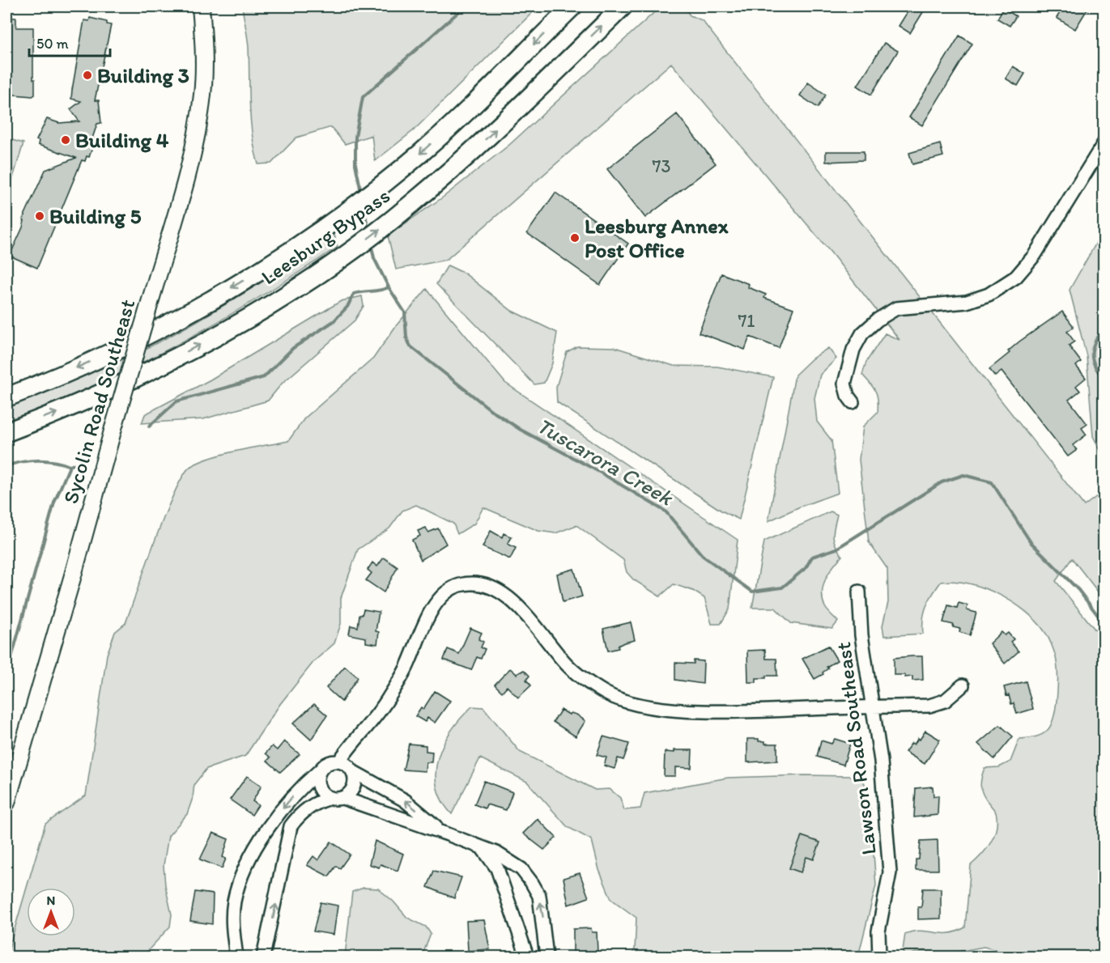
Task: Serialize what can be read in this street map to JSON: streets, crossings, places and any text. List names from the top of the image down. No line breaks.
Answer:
{"streets":{"highway":["Leesburg Bypass"],"main road":["Sycolin Road Southeast"],"street":["Lawson Road Southeast"]},"water":["Tuscarora Creek"],"places":["Building 3","Building 4","Building 5","Leesburg Annex Post Office"],"house_numbers":["73","71"],"scale_bar":"50 m","north":"top"}
